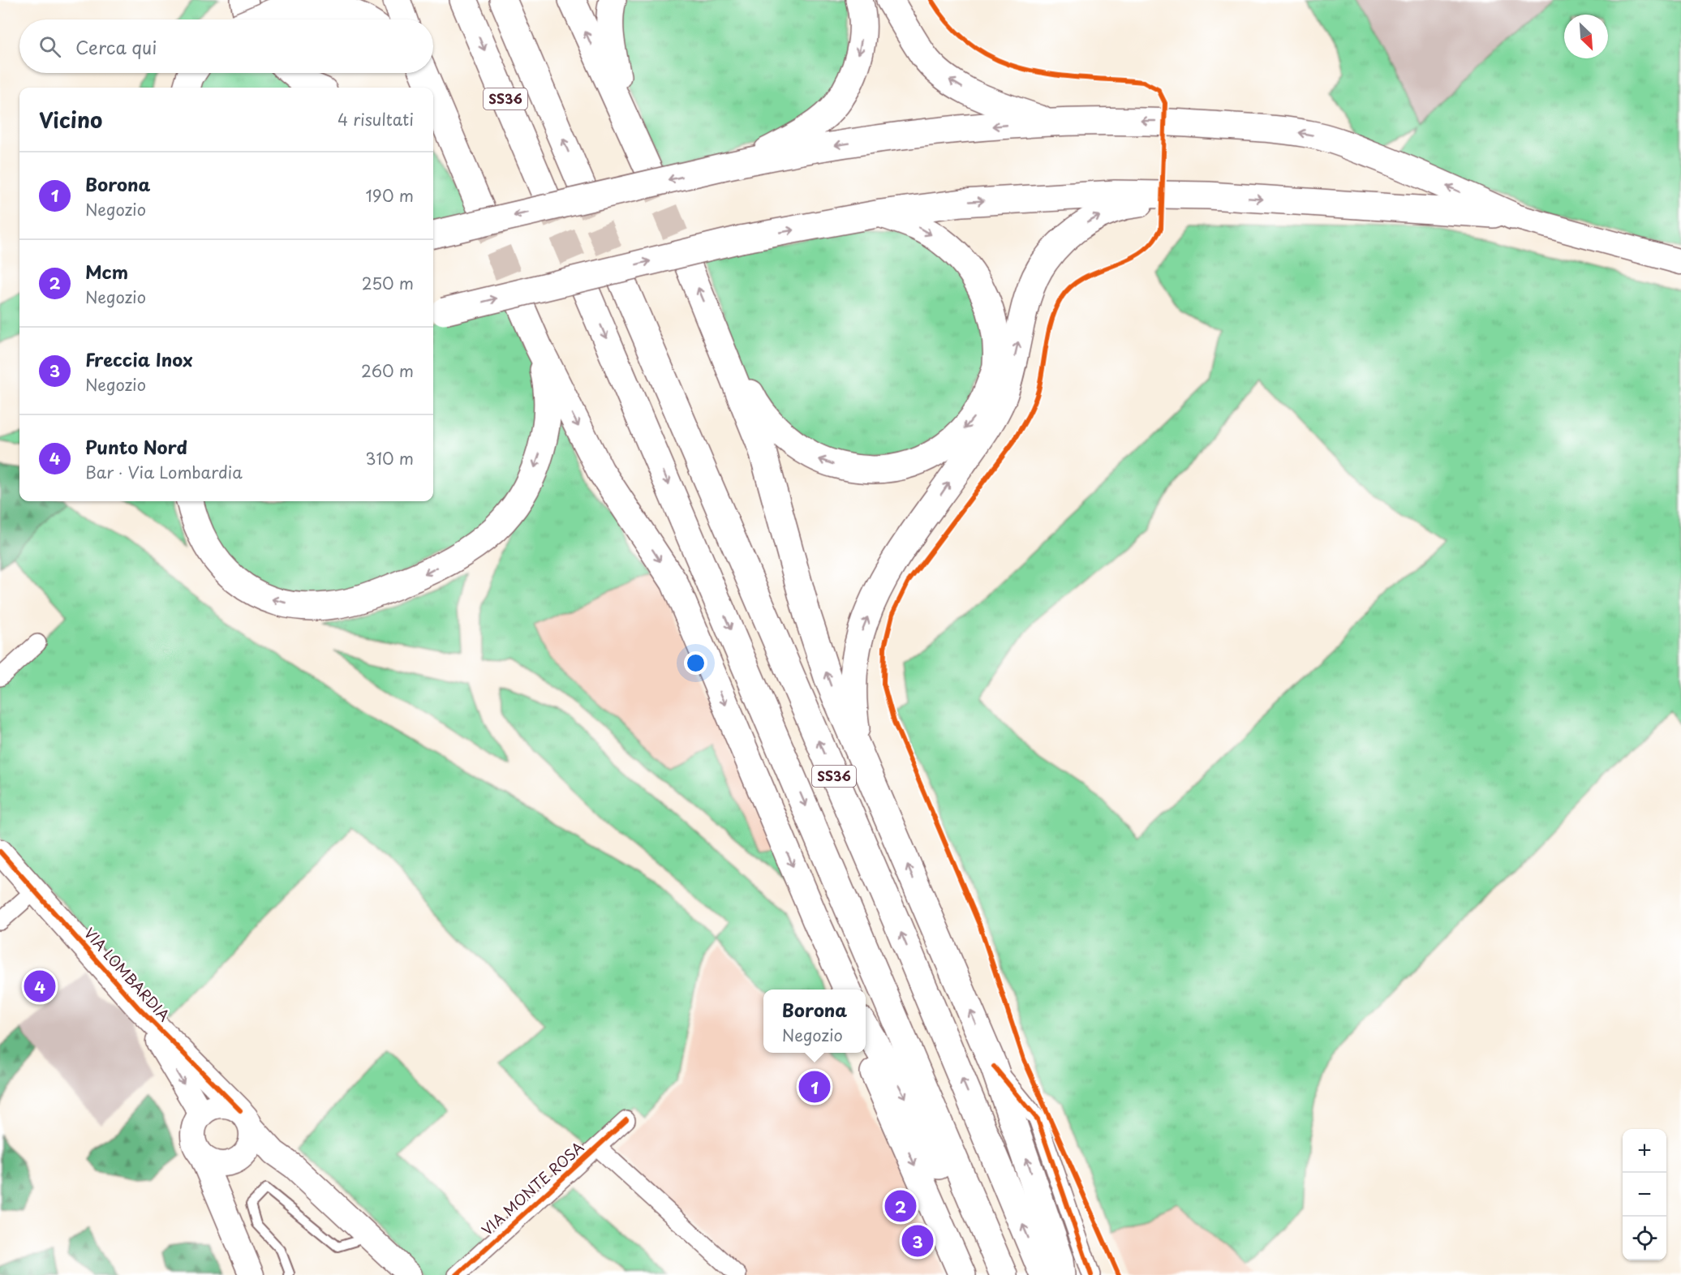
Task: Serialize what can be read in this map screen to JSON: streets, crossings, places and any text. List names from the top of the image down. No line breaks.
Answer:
{"streets":{"highway":["SS36"],"street":["VIA LOMBARDIA","VIA MONTE ROSA"]},"north":"bottom right","page":{"search":"Cerca qui","heading":["Vicino","4 risultati"],"list":[{"mark":"1","name":"Borona","note":"Negozio","value":"190 m"},{"mark":"2","name":"Mcm","note":"Negozio","value":"250 m"},{"mark":"3","name":"Freccia Inox","note":"Negozio","value":"260 m"},{"mark":"4","name":"Punto Nord","note":"Bar · Via Lombardia","value":"310 m"}],"pins":["4","1","2","3"],"popup":["Borona","Negozio"],"map_buttons":["+","−"]}}
